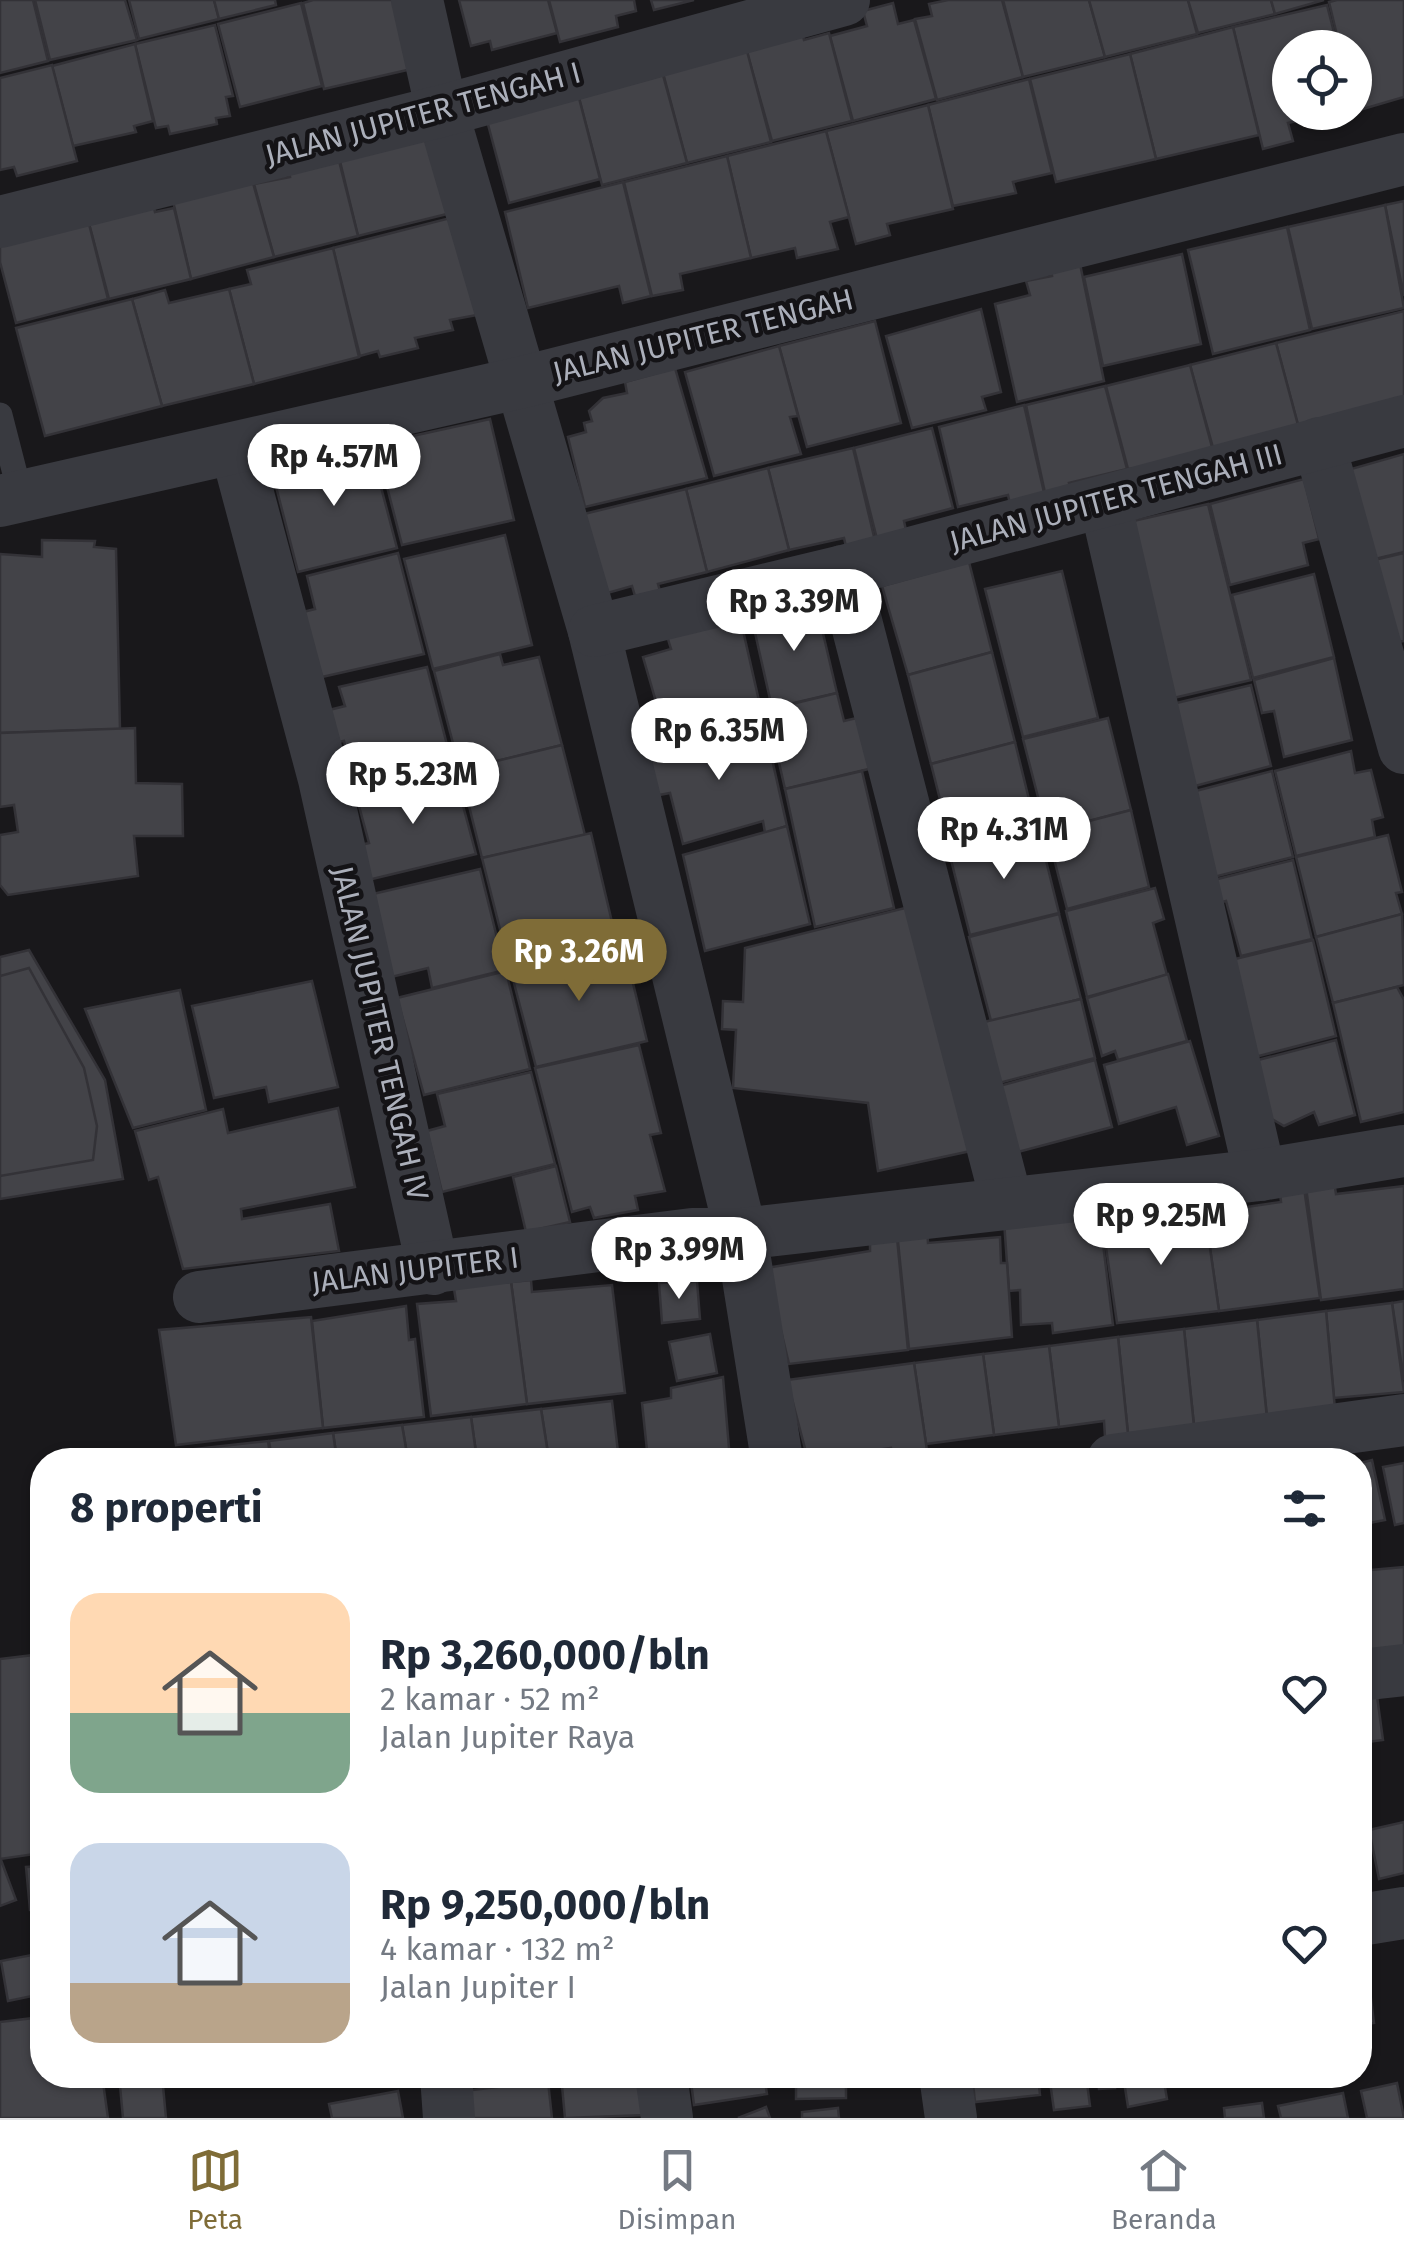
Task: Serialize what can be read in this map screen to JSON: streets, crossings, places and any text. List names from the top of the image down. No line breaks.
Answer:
{"streets":{"street":["JALAN JUPITER TENGAH I","JALAN JUPITER TENGAH","JALAN JUPITER TENGAH III","JALAN JUPITER TENGAH IV","JALAN JUPITER I"]},"crossings":[["JALAN JUPITER TENGAH","JALAN JUPITER TENGAH IV"],["JALAN JUPITER TENGAH IV","JALAN JUPITER I"]],"page":{"price":["Rp 4.57M","Rp 3.39M","Rp 6.35M","Rp 5.23M","Rp 4.31M","Rp 3.26M","Rp 9.25M","Rp 3.99M"],"heading":"8 properti","list":[{"name":"Rp 3,260,000/bln","note":"2 kamar · 52 m² · Jalan Jupiter Raya"},{"name":"Rp 9,250,000/bln","note":"4 kamar · 132 m² · Jalan Jupiter I"}],"tabs":["Peta","Disimpan","Beranda"]}}
